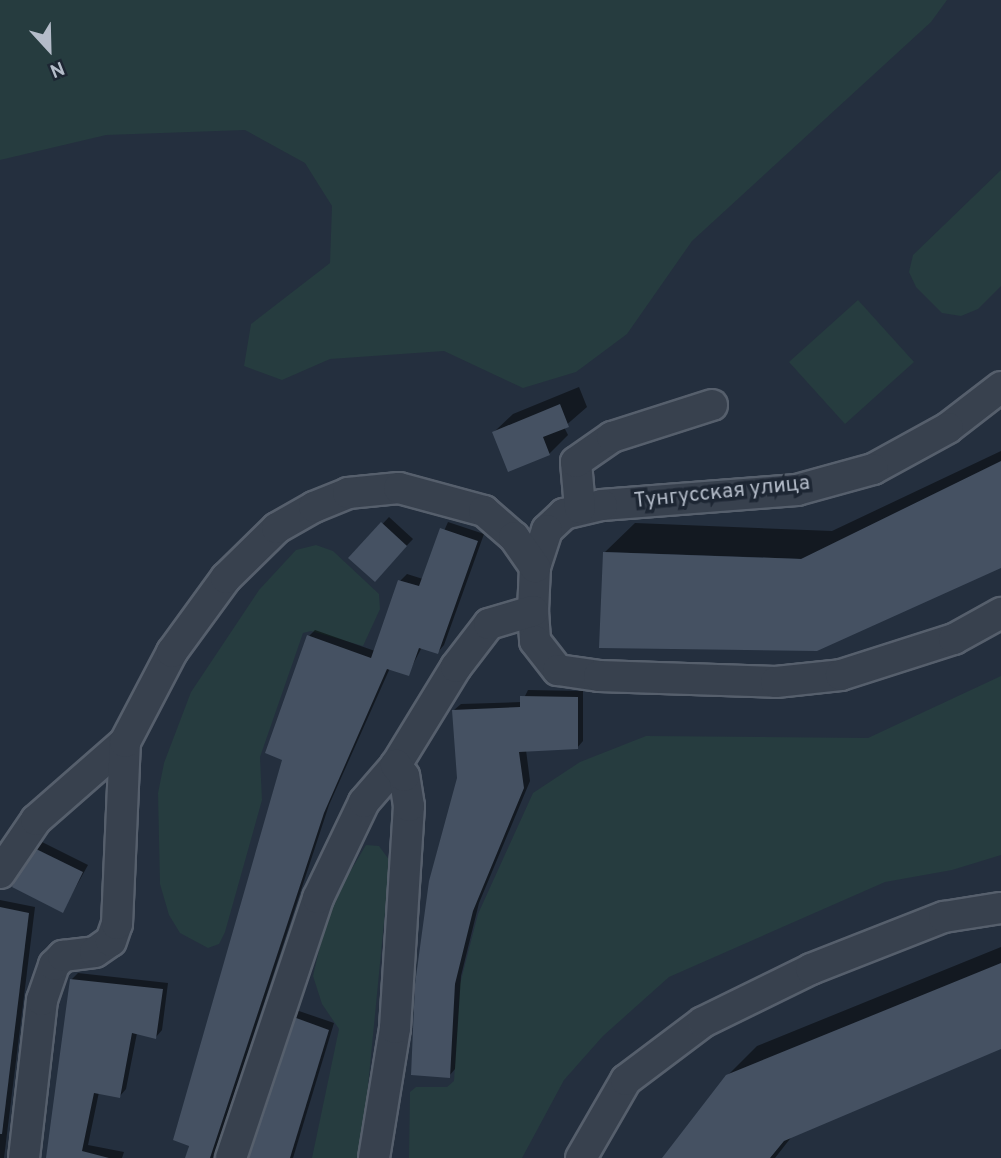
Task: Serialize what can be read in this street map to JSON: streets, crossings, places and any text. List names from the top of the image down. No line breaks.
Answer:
{"streets":{"lane":["Тунгусская улица"]},"north":"bottom"}
